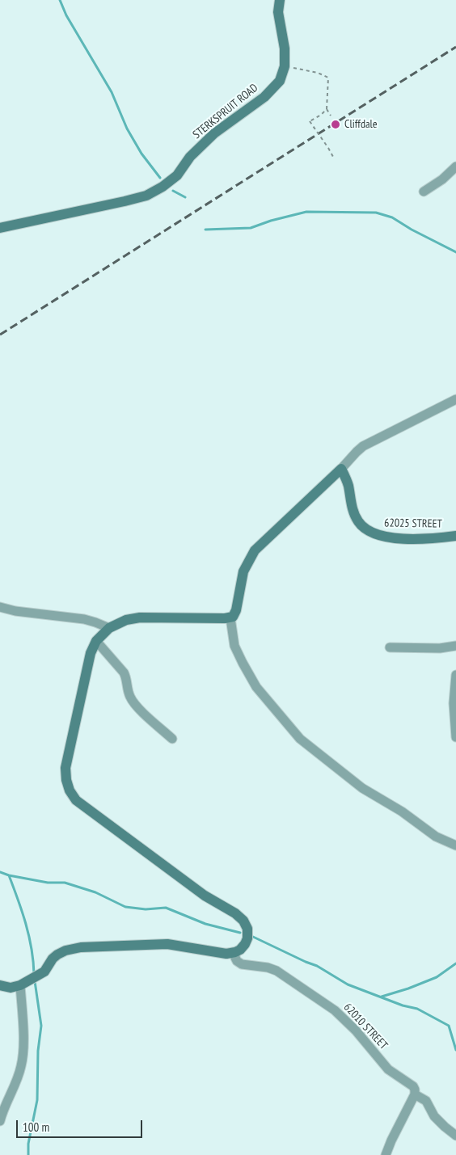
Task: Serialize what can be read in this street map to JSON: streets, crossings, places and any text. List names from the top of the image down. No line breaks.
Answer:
{"streets":{"street":["STERKSPRUIT ROAD","62025 STREET","62010 STREET"]},"places":["Cliffdale"],"scale_bar":"100 m"}
